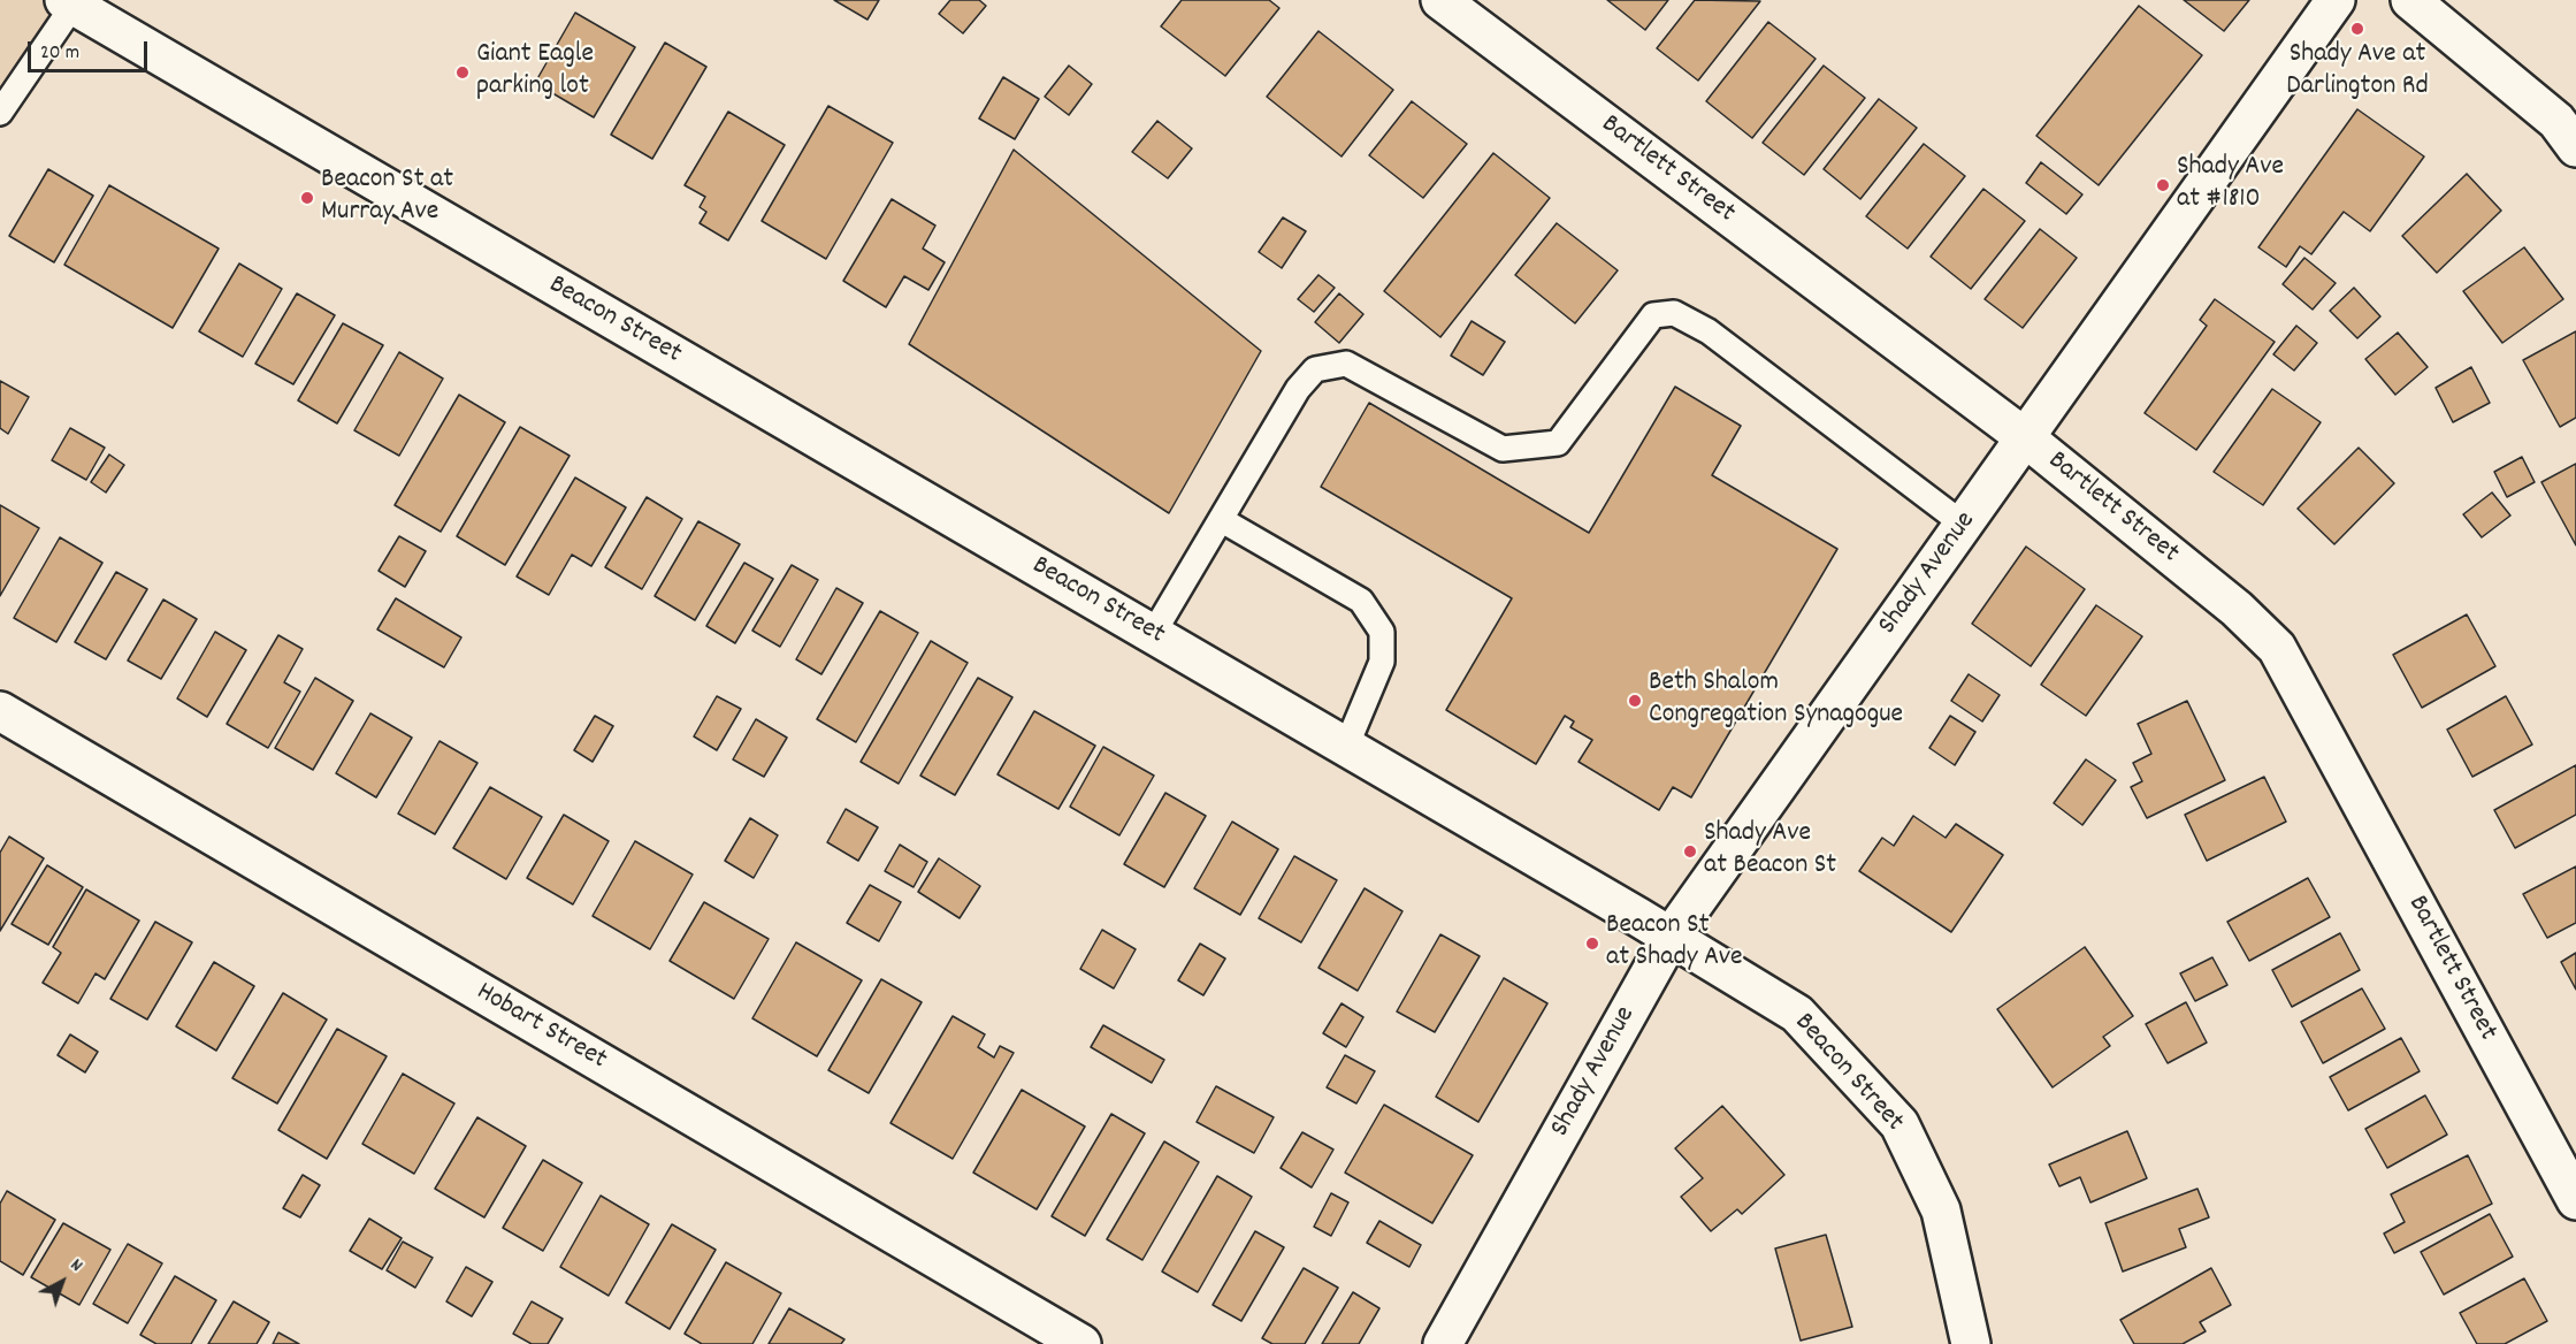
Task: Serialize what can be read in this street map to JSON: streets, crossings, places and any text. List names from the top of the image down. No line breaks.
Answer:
{"streets":{"main road":["Bartlett Street","Beacon Street","Shady Avenue","Hobart Street"]},"crossings":[["Bartlett Street","Shady Avenue"],["Beacon Street","Shady Avenue"]],"places":["Shady Ave at Darlington Rd","Giant Eagle parking lot","Shady Ave at #1810","Beacon St at Murray Ave","Beth Shalom Congregation Synagogue","Shady Ave at Beacon St","Beacon St at Shady Ave"],"scale_bar":"20 m","north":"top right"}
